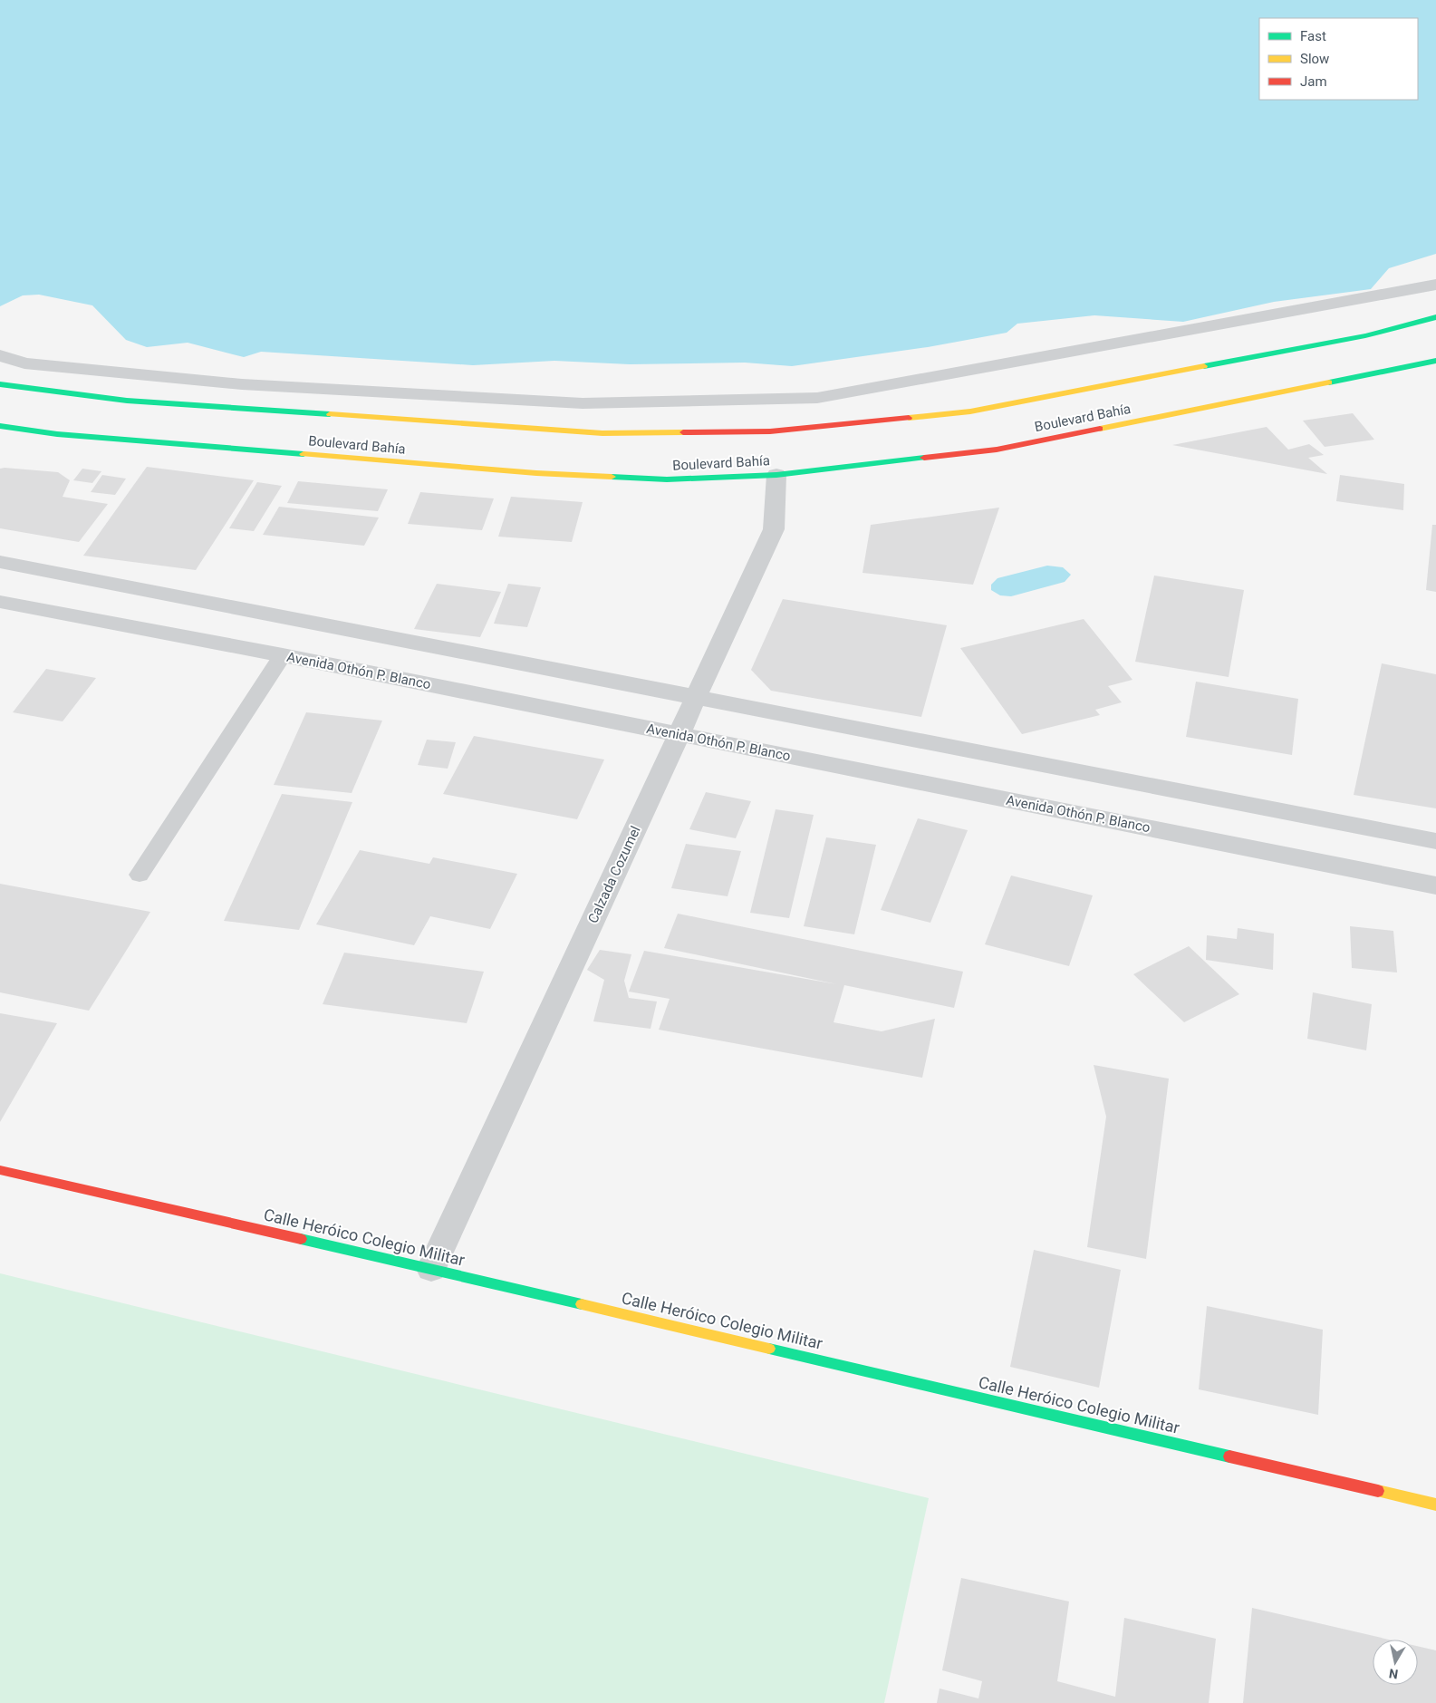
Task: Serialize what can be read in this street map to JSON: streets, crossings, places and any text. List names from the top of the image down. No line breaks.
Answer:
{"streets":{"main road":["Boulevard Bahía","Calle Heróico Colegio Militar"],"street":["Avenida Othón P. Blanco","Calzada Cozumel"]},"crossings":[["Boulevard Bahía","Calzada Cozumel"],["Avenida Othón P. Blanco","Calzada Cozumel"],["Calzada Cozumel","Calle Heróico Colegio Militar"]],"legend":["Fast","Slow","Jam"],"north":"bottom"}
